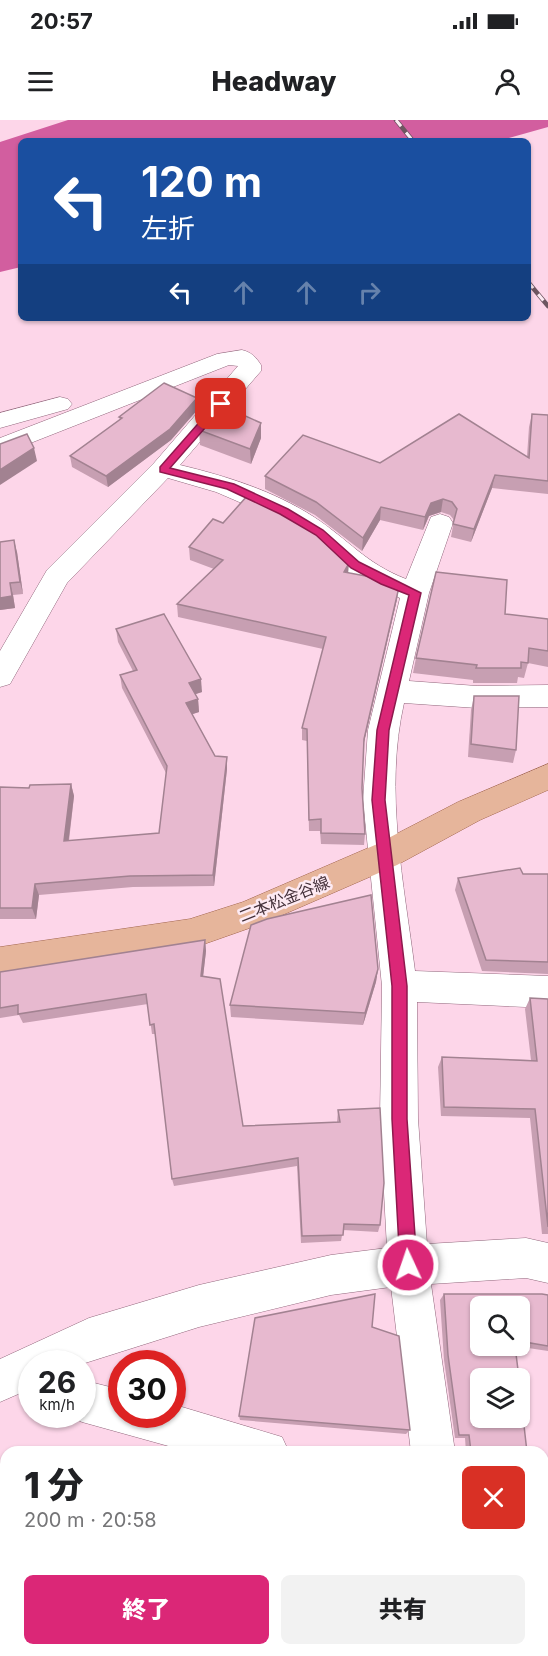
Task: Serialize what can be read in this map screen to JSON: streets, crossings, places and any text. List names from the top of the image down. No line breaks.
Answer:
{"streets":{"main road":["二本松金谷線"]},"page":{"status":"20:57","header":"Headway","turn":["120 m","左折"],"speed":"26 km/h","limit":"30","heading":["1 分","200 m · 20:58"],"buttons":["終了","共有"]}}
